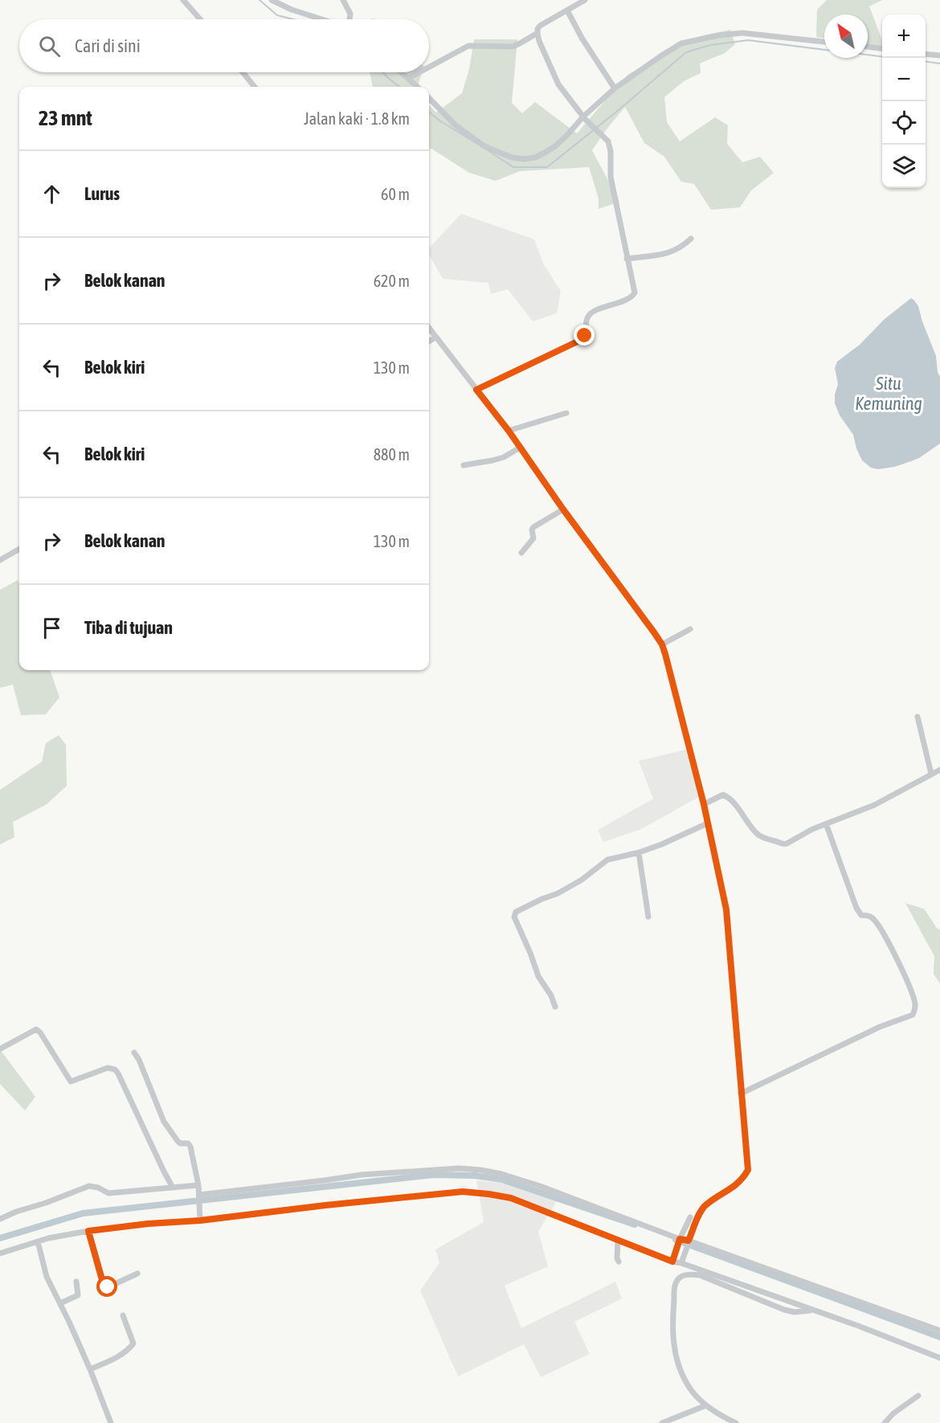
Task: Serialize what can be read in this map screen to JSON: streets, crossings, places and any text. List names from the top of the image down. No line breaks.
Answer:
{"water":["Situ Kemuning"],"north":"top left","page":{"map_buttons":["+","−"],"search":"Cari di sini","heading":["23 mnt","Jalan kaki · 1.8 km"],"list":[["Lurus","60 m"],["Belok kanan","620 m"],["Belok kiri","130 m"],["Belok kiri","880 m"],["Belok kanan","130 m"],"Tiba di tujuan"]}}
